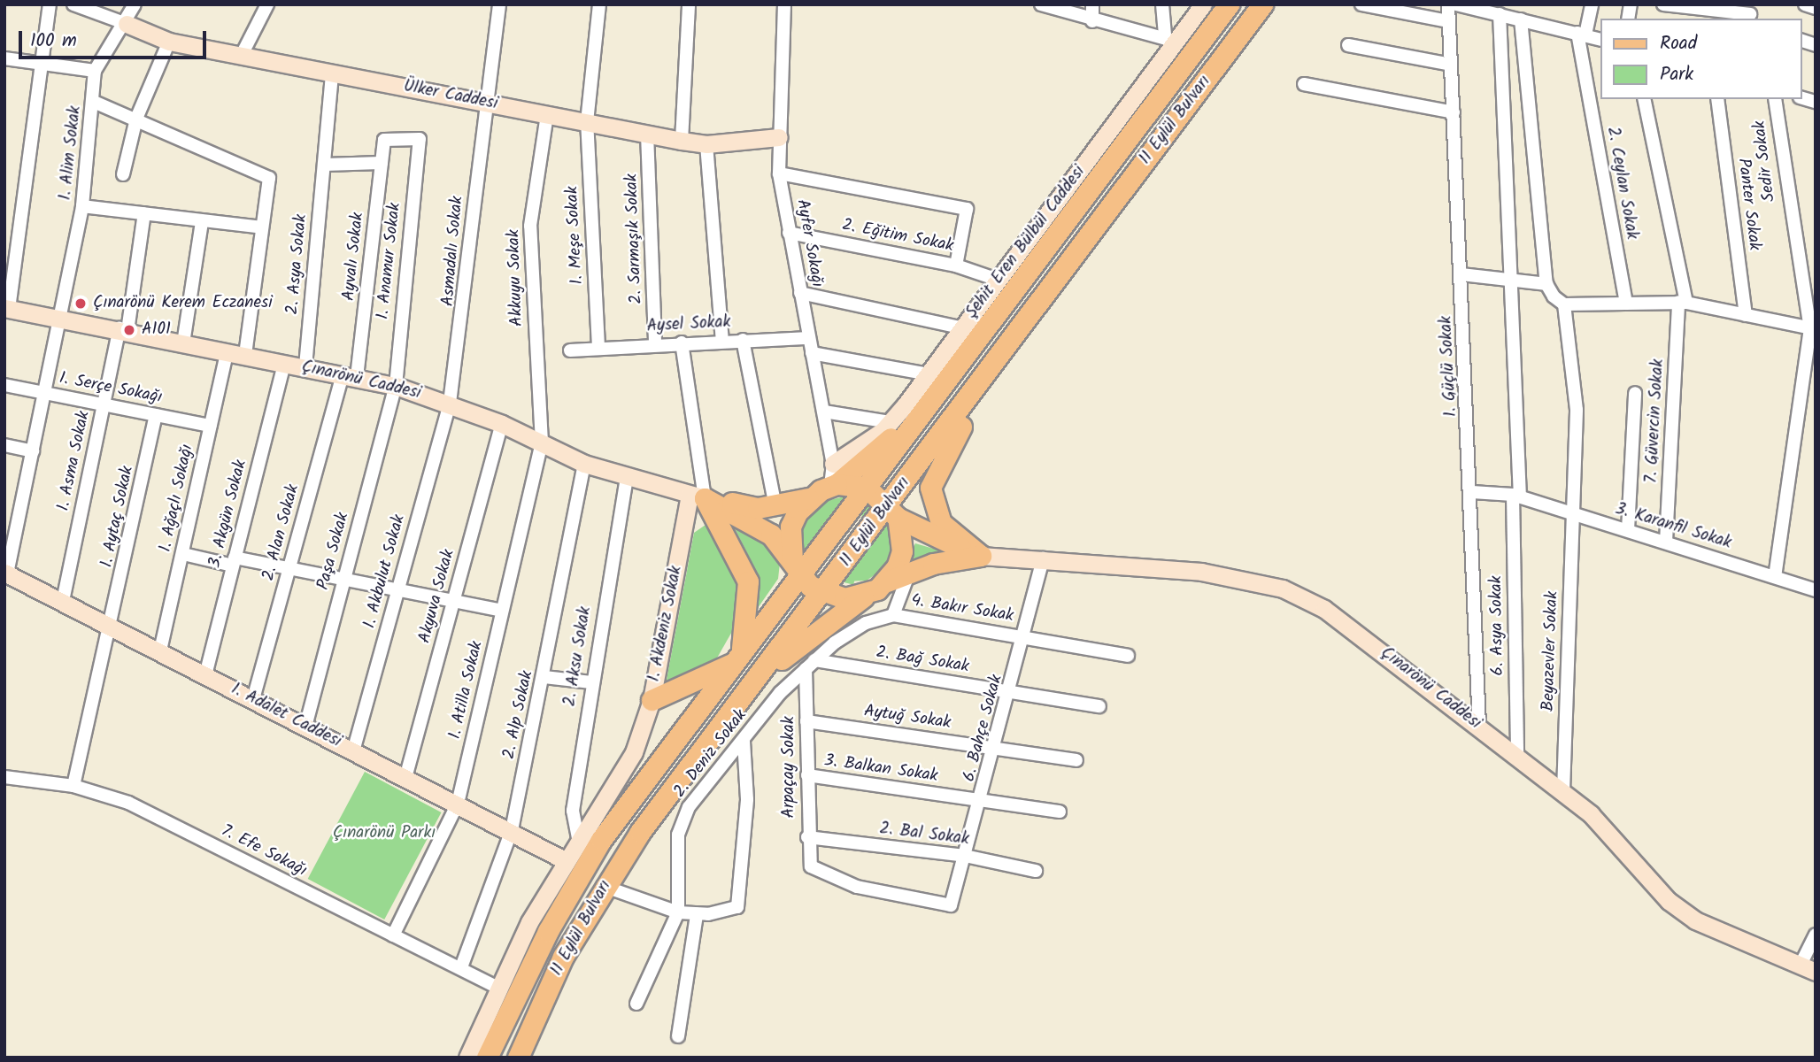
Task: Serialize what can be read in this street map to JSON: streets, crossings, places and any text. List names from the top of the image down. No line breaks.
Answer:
{"streets":{"main road":["Ülker Caddesi","11 Eylül Bulvarı","Şehit Eren Bülbül Caddesi","Çınarönü Caddesi","1. Akdeniz Sokak","1. Adalet Caddesi"],"street":["1. Alim Sokak","Sedir Sokak","2. Ceylan Sokak","Panter Sokak","1. Meşe Sokak","2. Eğitim Sokak","2. Sarmaşık Sokak","Ayfer Sokağı","Asmadalı Sokak","Ayvalı Sokak","1. Anamur Sokak","2. Asya Sokak","Akkuyu Sokak","Aysel Sokak","1. Güçlü Sokak","1. Serçe Sokağı","7. Güvercin Sokak","1. Asma Sokak","1. Ağaçlı Sokağı","3. Akgün Sokak","1. Aytaç Sokak","3. Karanfil Sokak","2. Alan Sokak","Paşa Sokak","1. Akbulut Sokak","Akyuva Sokak","4. Bakır Sokak","6. Asya Sokak","Beyazevler Sokak","2. Aksu Sokak","2. Bağ Sokak","1. Atilla Sokak","2. Alp Sokak","Aytuğ Sokak","6. Bahçe Sokak","2. Deniz Sokak","Arpaçay Sokak","3. Balkan Sokak","2. Bal Sokak","7. Efe Sokağı"]},"crossings":[["Ülker Caddesi","1. Meşe Sokak"],["Ülker Caddesi","2. Sarmaşık Sokak"],["Ülker Caddesi","Ayfer Sokağı"],["Ülker Caddesi","Asmadalı Sokak"],["Ülker Caddesi","2. Asya Sokak"],["Ülker Caddesi","Akkuyu Sokak"],["11 Eylül Bulvarı","Şehit Eren Bülbül Caddesi"],["1. Alim Sokak","Çınarönü Caddesi"],["1. Alim Sokak","1. Serçe Sokağı"],["1. Alim Sokak","1. Adalet Caddesi"],["Sedir Sokak","3. Karanfil Sokak"],["1. Meşe Sokak","Aysel Sokak"],["2. Eğitim Sokak","Şehit Eren Bülbül Caddesi"],["2. Eğitim Sokak","Ayfer Sokağı"],["2. Sarmaşık Sokak","Aysel Sokak"],["Ayfer Sokağı","Aysel Sokak"],["Asmadalı Sokak","Çınarönü Caddesi"],["Asmadalı Sokak","1. Akbulut Sokak"],["Ayvalı Sokak","1. Anamur Sokak"],["Ayvalı Sokak","Çınarönü Caddesi"],["Ayvalı Sokak","2. Alan Sokak"],["1. Anamur Sokak","Çınarönü Caddesi"],["1. Anamur Sokak","Paşa Sokak"],["2. Asya Sokak","Çınarönü Caddesi"],["Akkuyu Sokak","Çınarönü Caddesi"],["Akkuyu Sokak","1. Atilla Sokak"],["1. Güçlü Sokak","Çınarönü Caddesi"],["1. Güçlü Sokak","3. Karanfil Sokak"],["Çınarönü Caddesi","1. Asma Sokak"],["Çınarönü Caddesi","1. Ağaçlı Sokağı"],["Çınarönü Caddesi","3. Akgün Sokak"],["Çınarönü Caddesi","2. Alan Sokak"],["Çınarönü Caddesi","Paşa Sokak"],["Çınarönü Caddesi","1. Akbulut Sokak"],["Çınarönü Caddesi","Akyuva Sokak"],["Çınarönü Caddesi","1. Akdeniz Sokak"],["Çınarönü Caddesi","6. Asya Sokak"],["Çınarönü Caddesi","Beyazevler Sokak"],["Çınarönü Caddesi","2. Aksu Sokak"],["Çınarönü Caddesi","1. Atilla Sokak"],["Çınarönü Caddesi","2. Alp Sokak"],["Çınarönü Caddesi","6. Bahçe Sokak"],["1. Serçe Sokağı","1. Asma Sokak"],["1. Serçe Sokağı","1. Ağaçlı Sokağı"],["1. Serçe Sokağı","1. Aytaç Sokak"],["7. Güvercin Sokak","3. Karanfil Sokak"],["1. Asma Sokak","1. Adalet Caddesi"],["1. Ağaçlı Sokağı","1. Adalet Caddesi"],["3. Akgün Sokak","1. Adalet Caddesi"],["1. Aytaç Sokak","1. Adalet Caddesi"],["1. Aytaç Sokak","7. Efe Sokağı"],["3. Karanfil Sokak","6. Asya Sokak"],["3. Karanfil Sokak","Beyazevler Sokak"],["2. Alan Sokak","1. Adalet Caddesi"],["Paşa Sokak","1. Adalet Caddesi"],["1. Akbulut Sokak","1. Adalet Caddesi"],["Akyuva Sokak","1. Adalet Caddesi"],["4. Bakır Sokak","2. Bağ Sokak"],["4. Bakır Sokak","6. Bahçe Sokak"],["4. Bakır Sokak","2. Deniz Sokak"],["4. Bakır Sokak","Arpaçay Sokak"],["1. Akdeniz Sokak","2. Aksu Sokak"],["1. Akdeniz Sokak","1. Adalet Caddesi"],["1. Akdeniz Sokak","7. Efe Sokağı"],["2. Bağ Sokak","6. Bahçe Sokak"],["2. Bağ Sokak","2. Deniz Sokak"],["2. Bağ Sokak","Arpaçay Sokak"],["1. Atilla Sokak","1. Adalet Caddesi"],["1. Atilla Sokak","7. Efe Sokağı"],["2. Alp Sokak","1. Adalet Caddesi"],["2. Alp Sokak","7. Efe Sokağı"],["Aytuğ Sokak","6. Bahçe Sokak"],["Aytuğ Sokak","Arpaçay Sokak"],["6. Bahçe Sokak","Arpaçay Sokak"],["6. Bahçe Sokak","3. Balkan Sokak"],["6. Bahçe Sokak","2. Bal Sokak"],["2. Deniz Sokak","Arpaçay Sokak"],["Arpaçay Sokak","3. Balkan Sokak"],["Arpaçay Sokak","2. Bal Sokak"]],"parks":["Çınarönü Parkı"],"places":["Çınarönü Kerem Eczanesi","A101"],"legend":["Road","Park"],"scale_bar":"100 m"}
